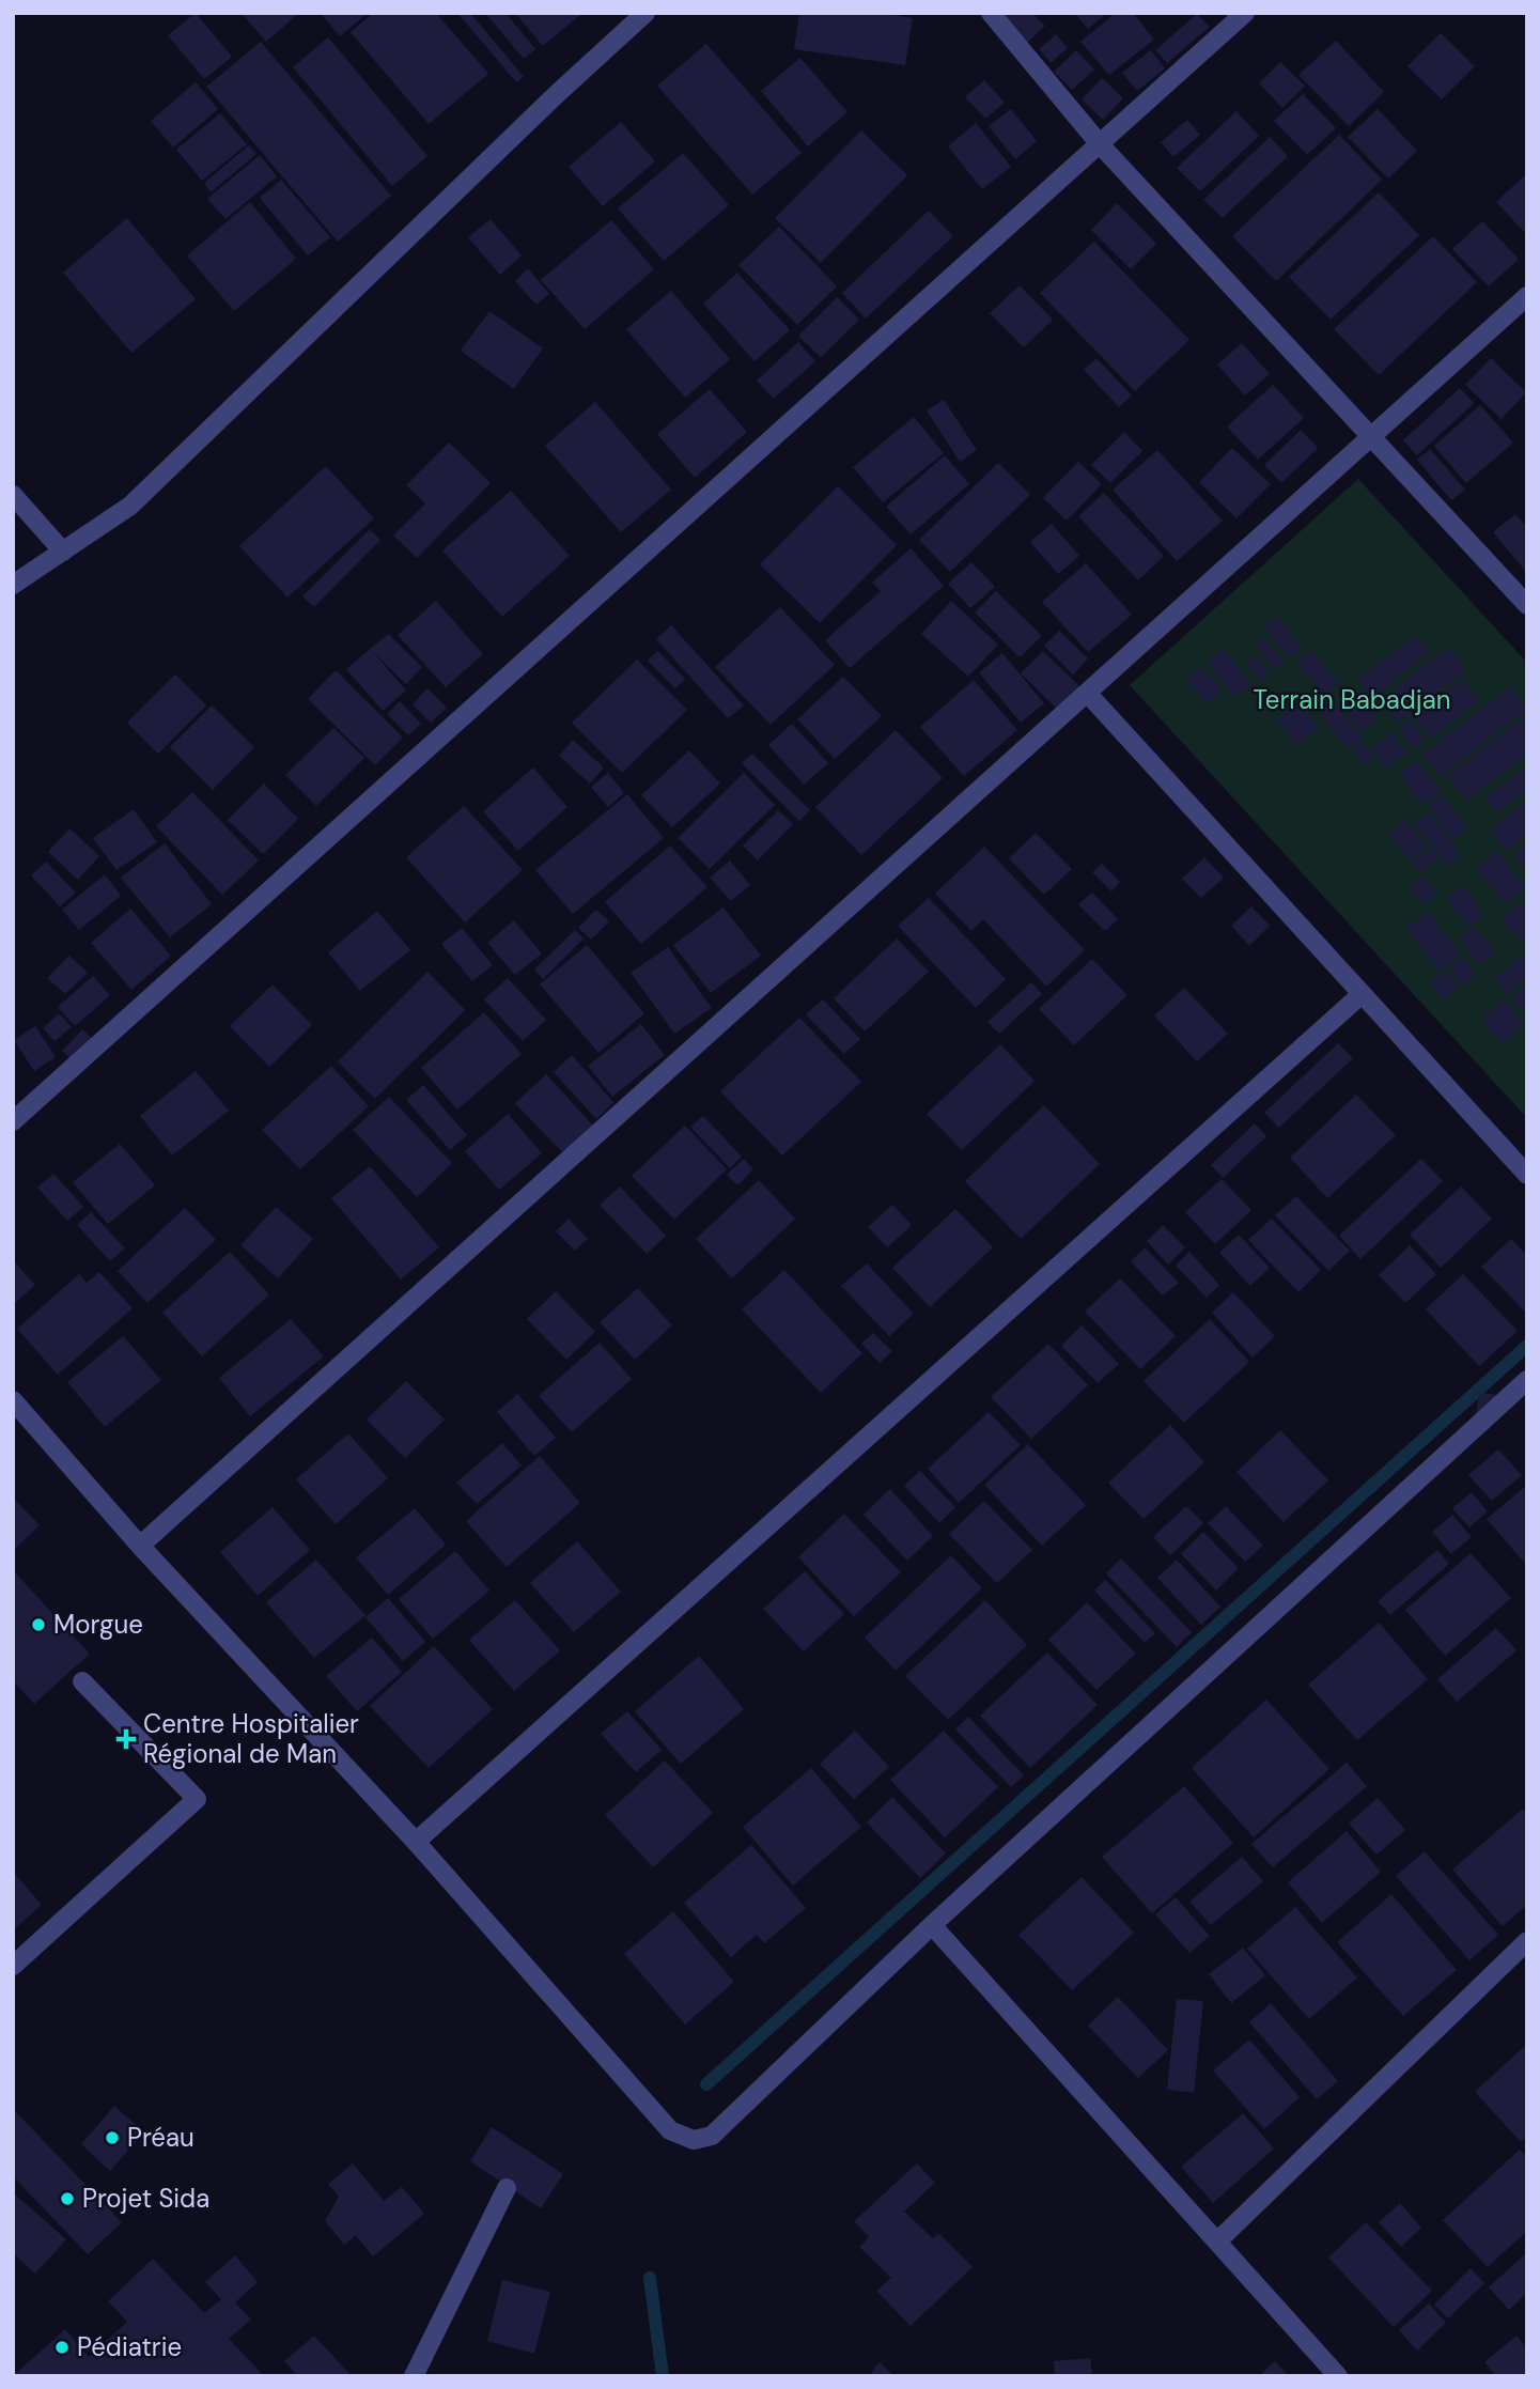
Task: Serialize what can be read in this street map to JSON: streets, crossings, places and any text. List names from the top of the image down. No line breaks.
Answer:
{"parks":["Terrain Babadjan"],"places":{"other":["Morgue","Préau","Projet Sida","Pédiatrie"],"health":["Centre Hospitalier Régional de Man"]}}
